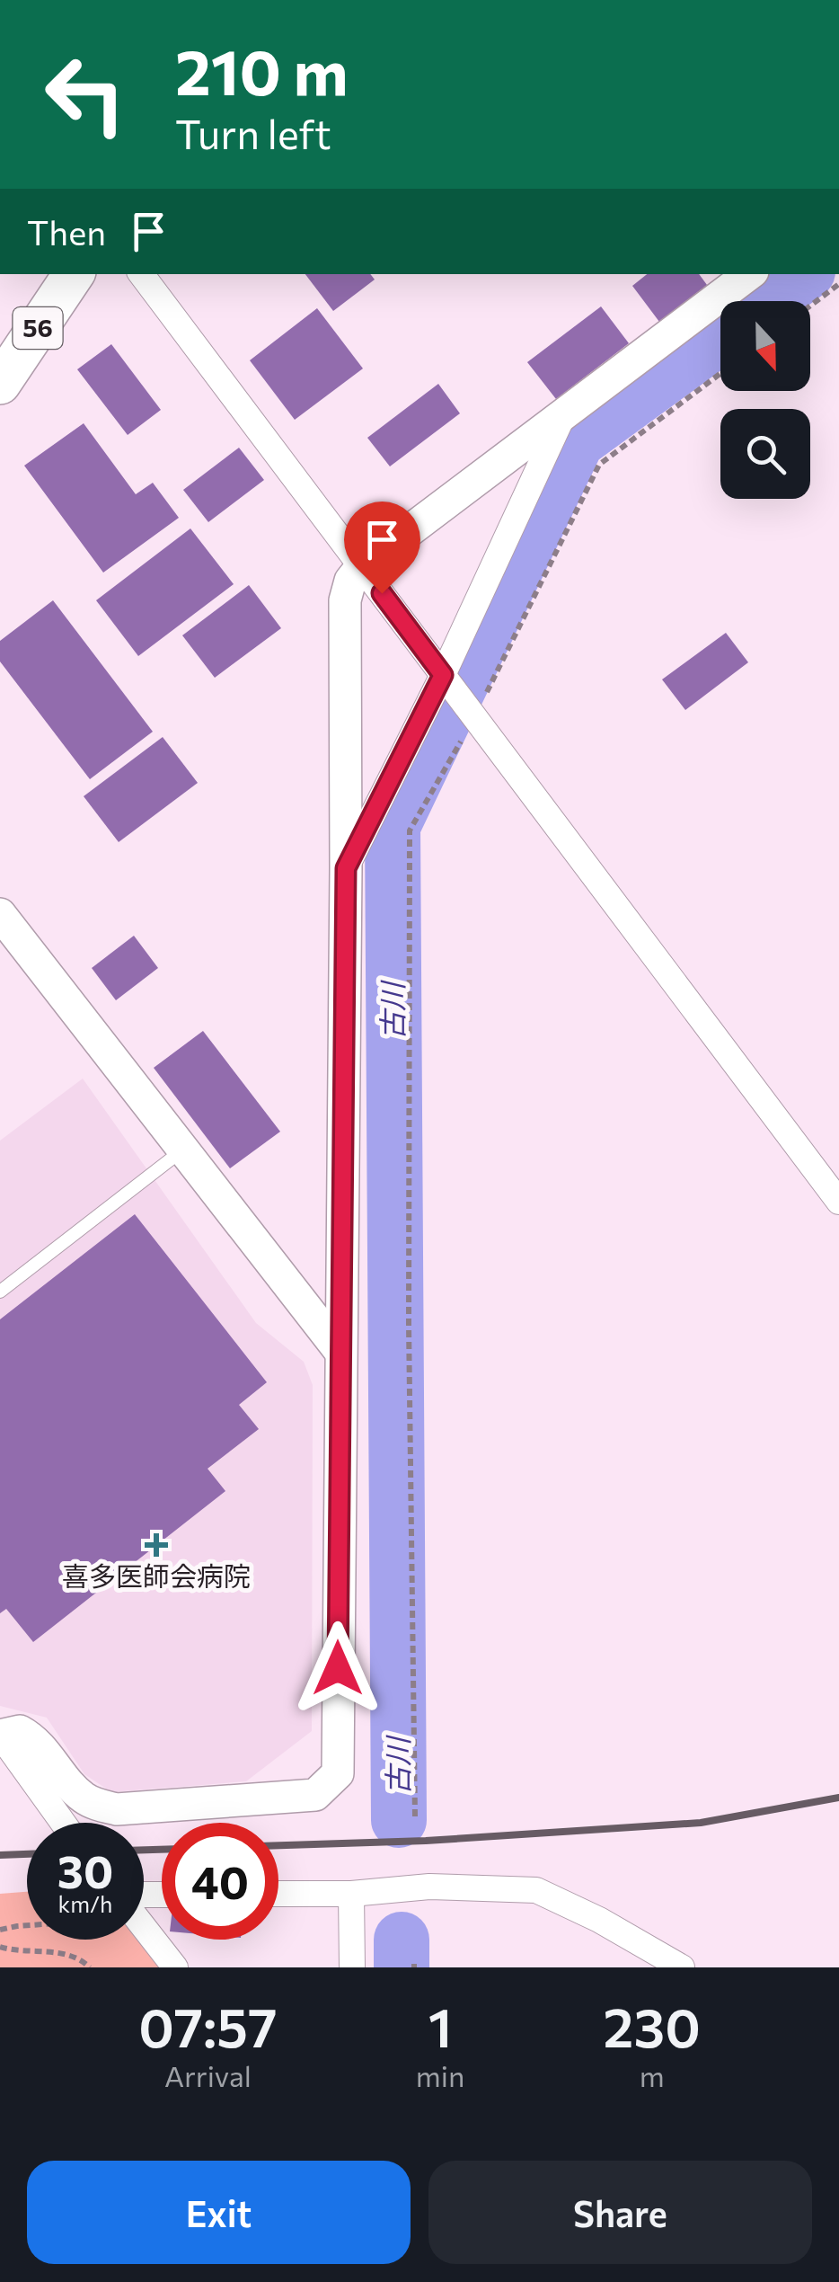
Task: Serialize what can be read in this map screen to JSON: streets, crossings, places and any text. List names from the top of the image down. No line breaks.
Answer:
{"streets":{"highway":["56"]},"water":["古川"],"places":{"health":["喜多医師会病院"]},"north":"bottom","page":{"turn":["210 m","Turn left"],"then":"Then","speed":"30 km/h","limit":"40","eta":["07:57","Arrival","1","min","230","m"],"buttons":["Exit","Share"]}}
